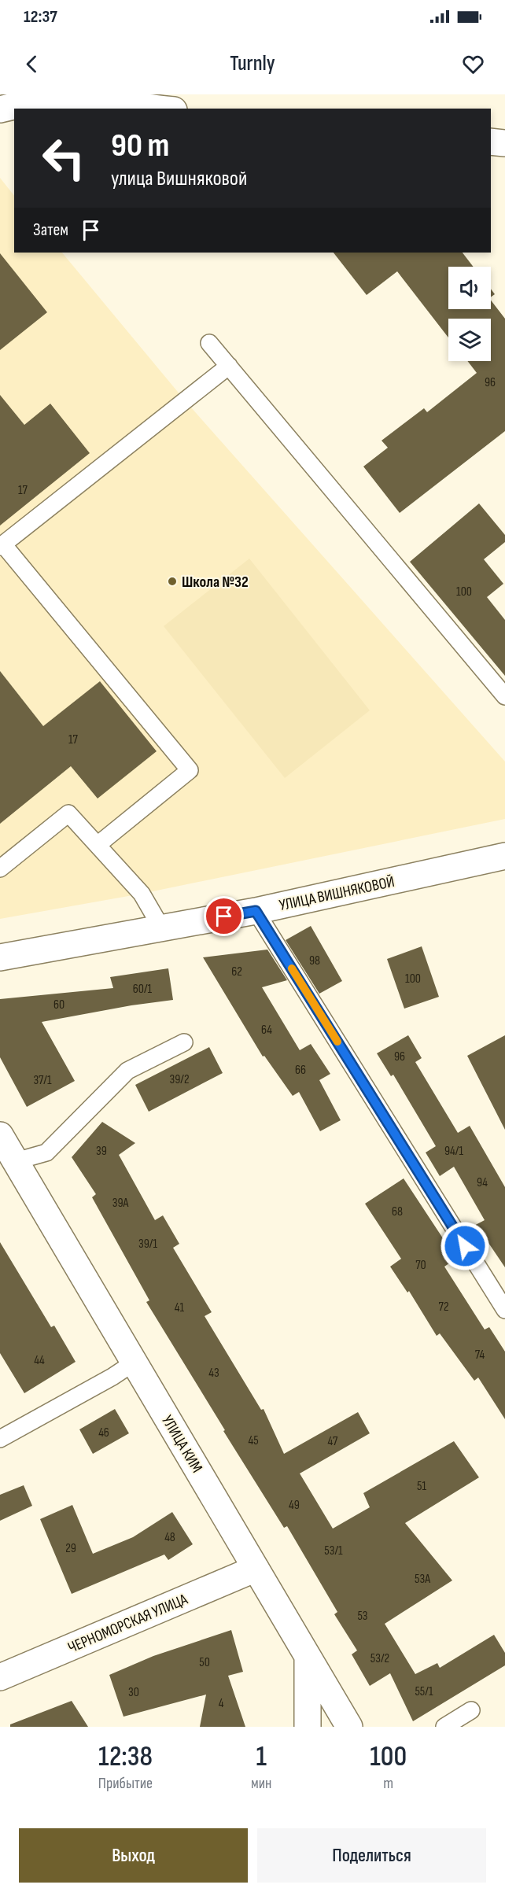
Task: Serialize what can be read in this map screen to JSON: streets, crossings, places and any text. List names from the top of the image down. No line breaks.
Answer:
{"streets":{"street":["УЛИЦА ВИШНЯКОВОЙ","УЛИЦА КИМ","ЧЕРНОМОРСКАЯ УЛИЦА"]},"crossings":[["УЛИЦА КИМ","ЧЕРНОМОРСКАЯ УЛИЦА"]],"places":["Школа №32"],"house_numbers":["96","17","100","17","98","62","100","60/1","60","64","96","66","39/2","37/1","39","94/1","94","39А","68","39/1","70","72","41","74","44","43","46","45","47","51","49","48","29","53/1","53А","53","53/2","50","55/1","30","4"],"page":{"status":"12:37","header":"Turnly","turn":["90 m","улица Вишняковой"],"then":"Затем","eta":["12:38","Прибытие","1","мин","100","m"],"buttons":["Выход","Поделиться"]}}
